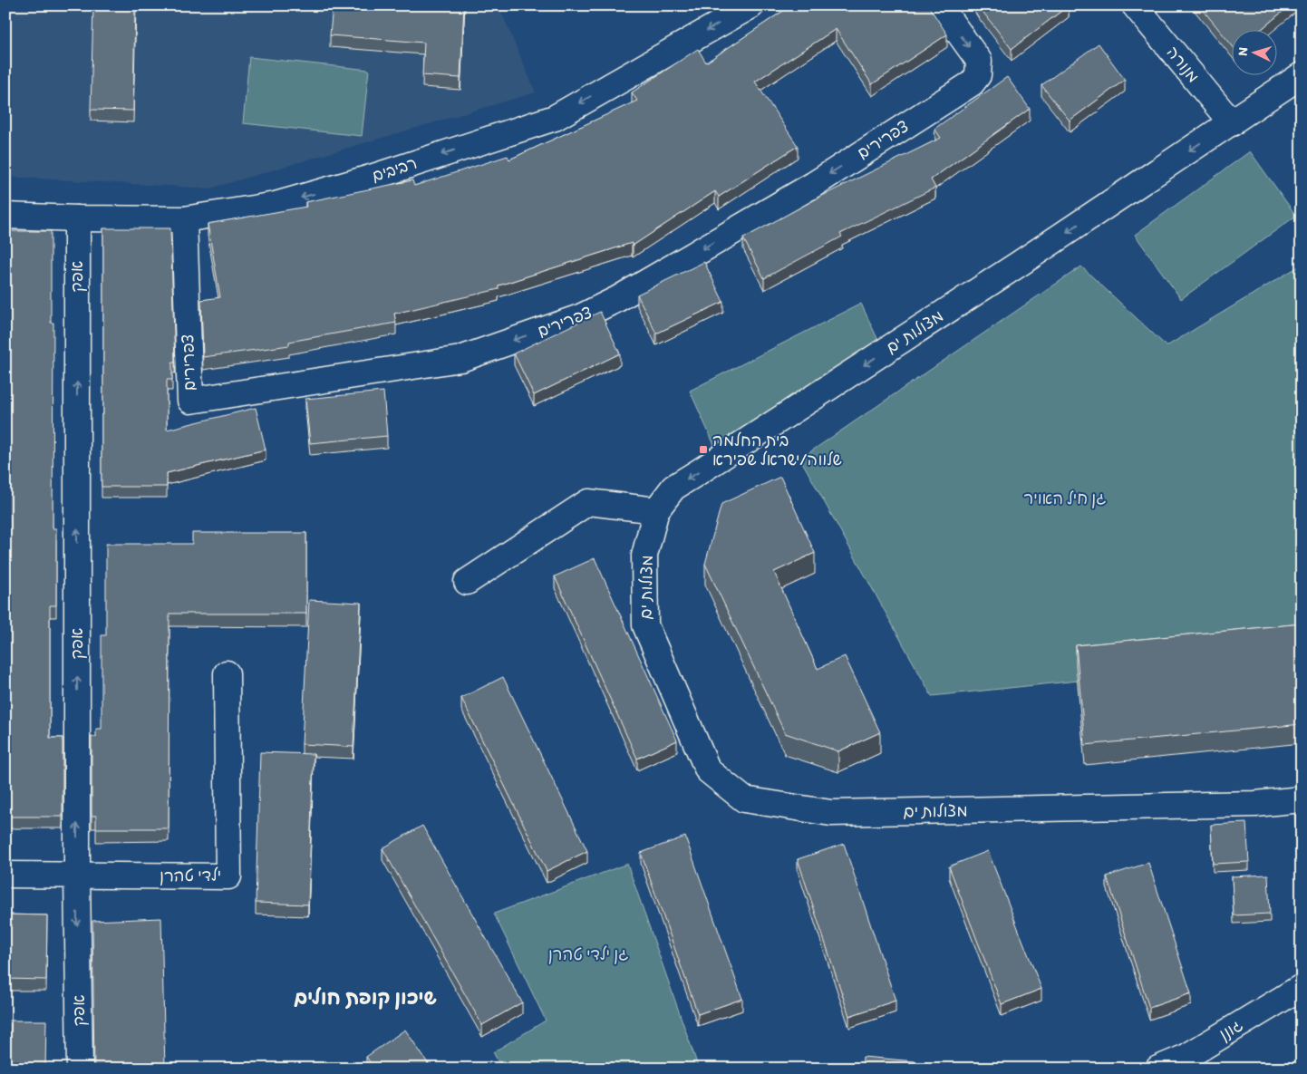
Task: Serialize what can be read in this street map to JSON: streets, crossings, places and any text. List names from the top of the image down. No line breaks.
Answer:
{"streets":{"street":["מנורה","צפרירים","רביבים","אפק","מצולות ים","ילדי טהרן","גונן"]},"crossings":[["מנורה","מצולות ים"],["צפרירים","רביבים"],["רביבים","אפק"],["אפק","ילדי טהרן"]],"one_way":["רביבים","מצולות ים"],"districts":["שיכון קופת חולים"],"parks":["גן חיל האויר","גן ילדי טהרן"],"places":{"transit":["בית החלמה שלווה/ישראל שפירא"]},"north":"left"}
